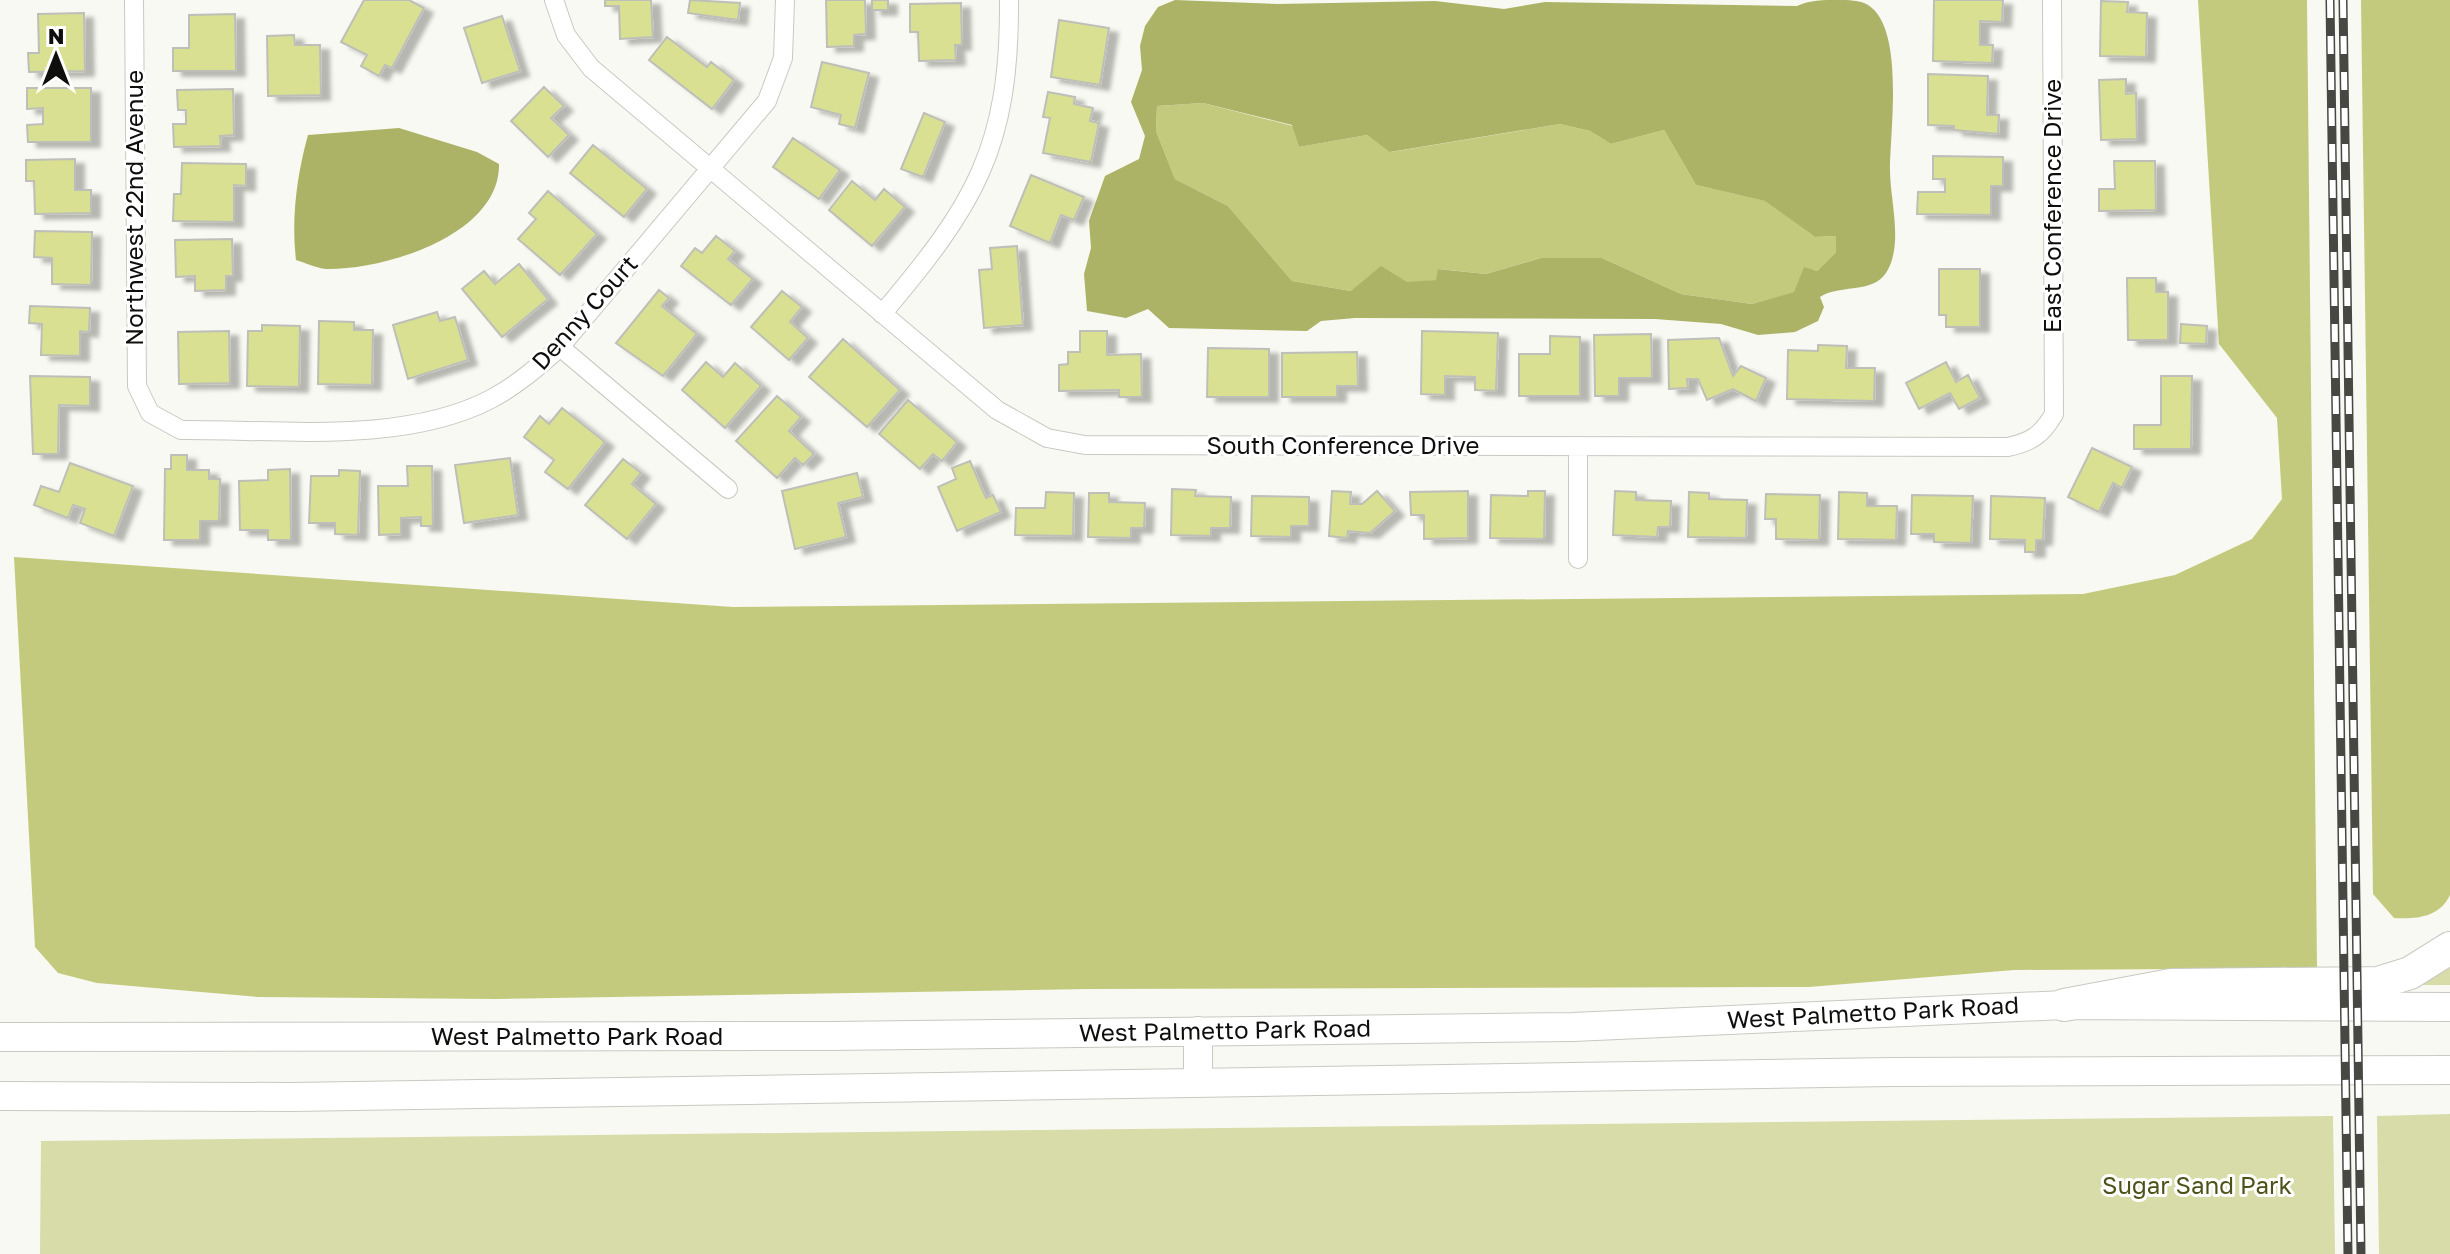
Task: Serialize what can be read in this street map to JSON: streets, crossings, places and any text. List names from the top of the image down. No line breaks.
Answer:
{"streets":{"main road":["West Palmetto Park Road"],"street":["East Conference Drive","Northwest 22nd Avenue","Denny Court","South Conference Drive"]},"crossings":[["East Conference Drive","South Conference Drive"],["Northwest 22nd Avenue","Denny Court"],["Denny Court","South Conference Drive"]],"parks":["Sugar Sand Park"],"north":"top"}
